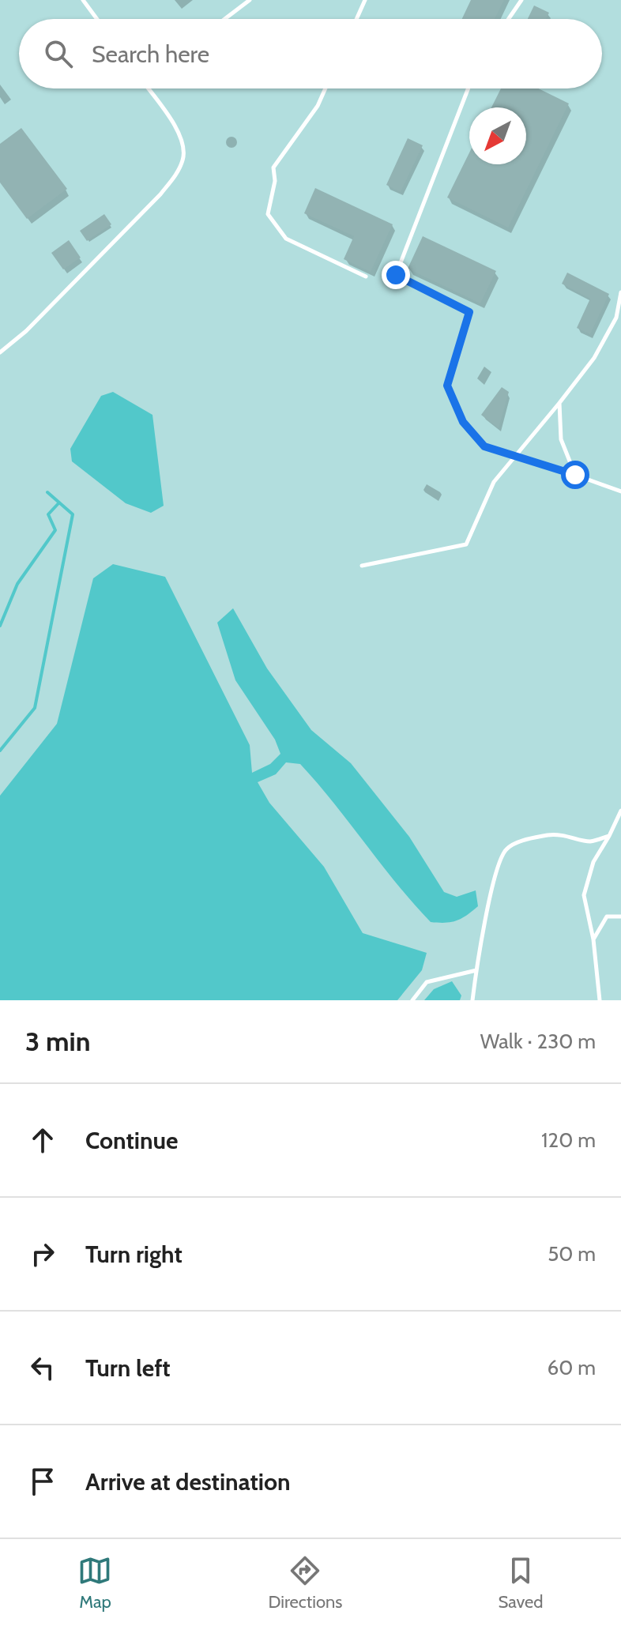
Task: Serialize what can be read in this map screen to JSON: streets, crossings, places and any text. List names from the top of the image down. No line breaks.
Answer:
{"north":"bottom left","page":{"search":"Search here","heading":["3 min","Walk · 230 m"],"list":[["Continue","120 m"],["Turn right","50 m"],["Turn left","60 m"],"Arrive at destination"],"nav":["Map","Directions","Saved"]}}
